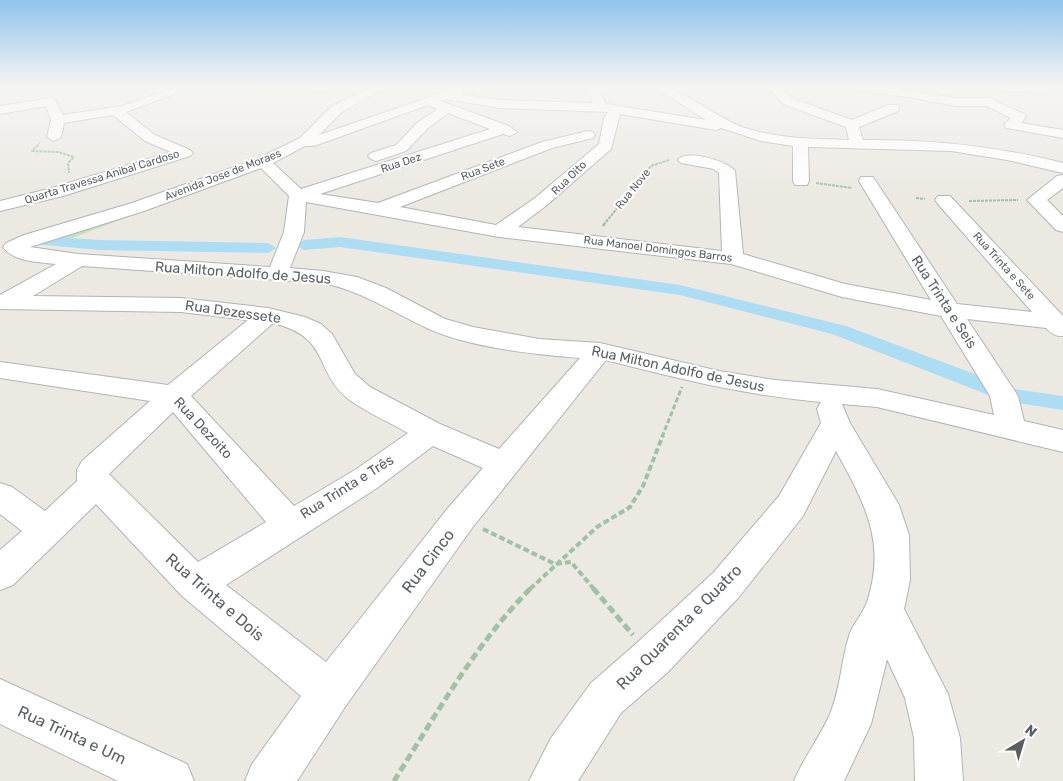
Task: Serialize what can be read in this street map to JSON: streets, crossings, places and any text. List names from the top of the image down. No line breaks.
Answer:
{"streets":{"street":["Rua Dez","Rua Sete","Avenida Jose de Moraes","Quarta Travessa Anibal Cardoso","Rua Oito","Rua Manoel Domingos Barros","Rua Trinta e Sete","Rua Milton Adolfo de Jesus","Rua Trinta e Seis","Rua Dezessete","Rua Dezoito","Rua Trinta e Três","Rua Cinco","Rua Trinta e Dois","Rua Quarenta e Quatro","Rua Trinta e Um"],"path":["Rua Nove"]},"crossings":[["Rua Dez","Rua Manoel Domingos Barros"],["Rua Sete","Rua Manoel Domingos Barros"],["Avenida Jose de Moraes","Rua Milton Adolfo de Jesus"],["Rua Oito","Rua Manoel Domingos Barros"],["Rua Nove","Rua Manoel Domingos Barros"],["Rua Manoel Domingos Barros","Rua Trinta e Sete"],["Rua Manoel Domingos Barros","Rua Trinta e Seis"],["Rua Milton Adolfo de Jesus","Rua Trinta e Seis"],["Rua Milton Adolfo de Jesus","Rua Cinco"],["Rua Milton Adolfo de Jesus","Rua Quarenta e Quatro"],["Rua Dezessete","Rua Trinta e Três"],["Rua Dezessete","Rua Cinco"],["Rua Dezoito","Rua Trinta e Três"],["Rua Trinta e Três","Rua Trinta e Dois"],["Rua Cinco","Rua Trinta e Dois"]],"north":"top right"}
